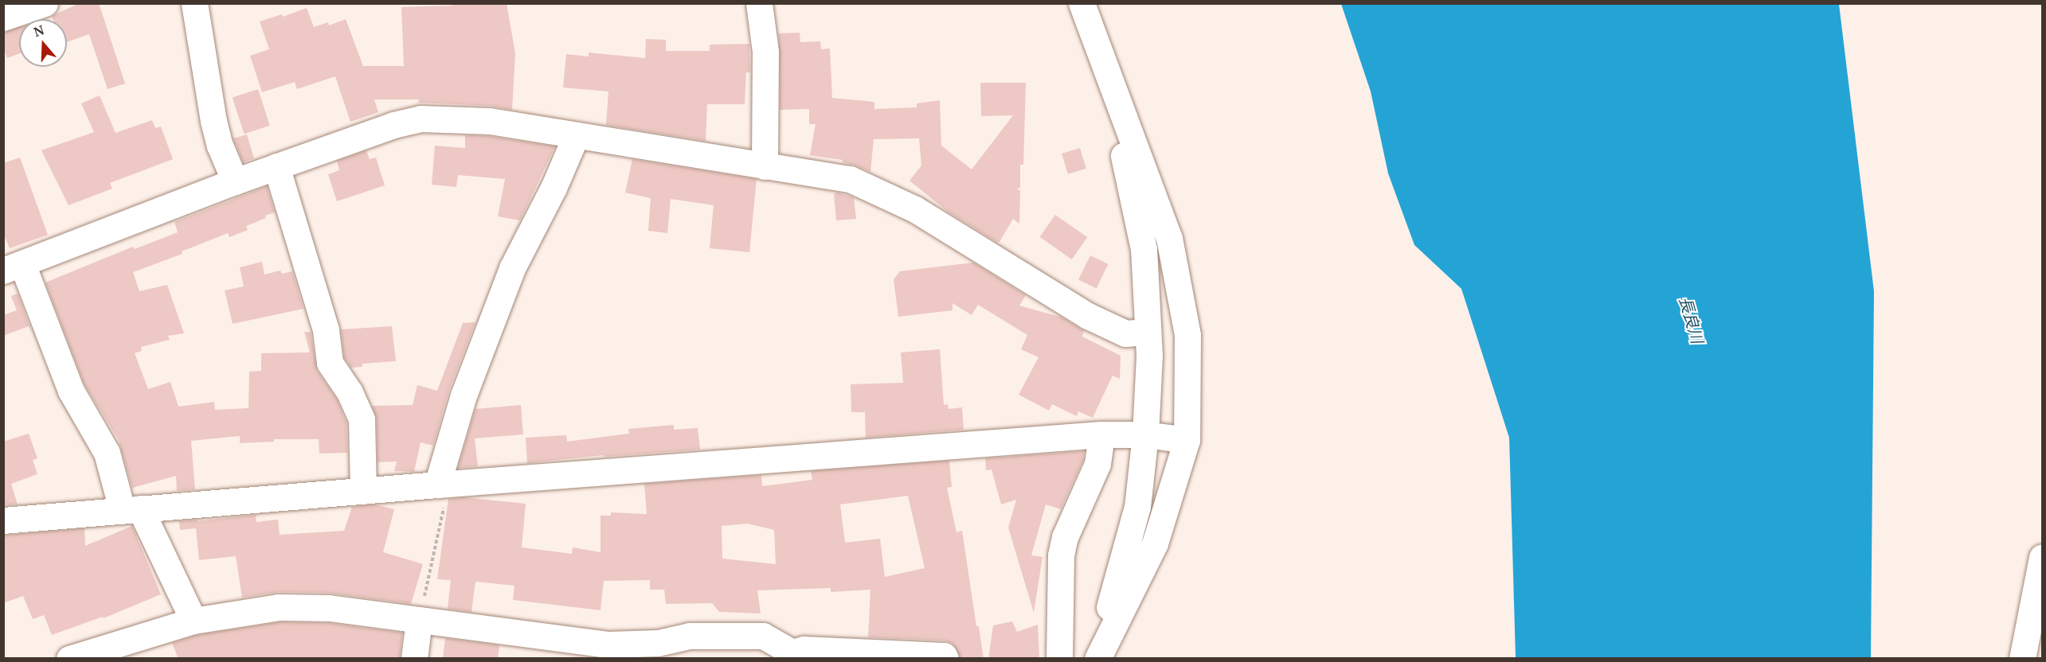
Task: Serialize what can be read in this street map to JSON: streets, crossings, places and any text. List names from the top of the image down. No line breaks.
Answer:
{"water":["長良川"],"north":"top"}
